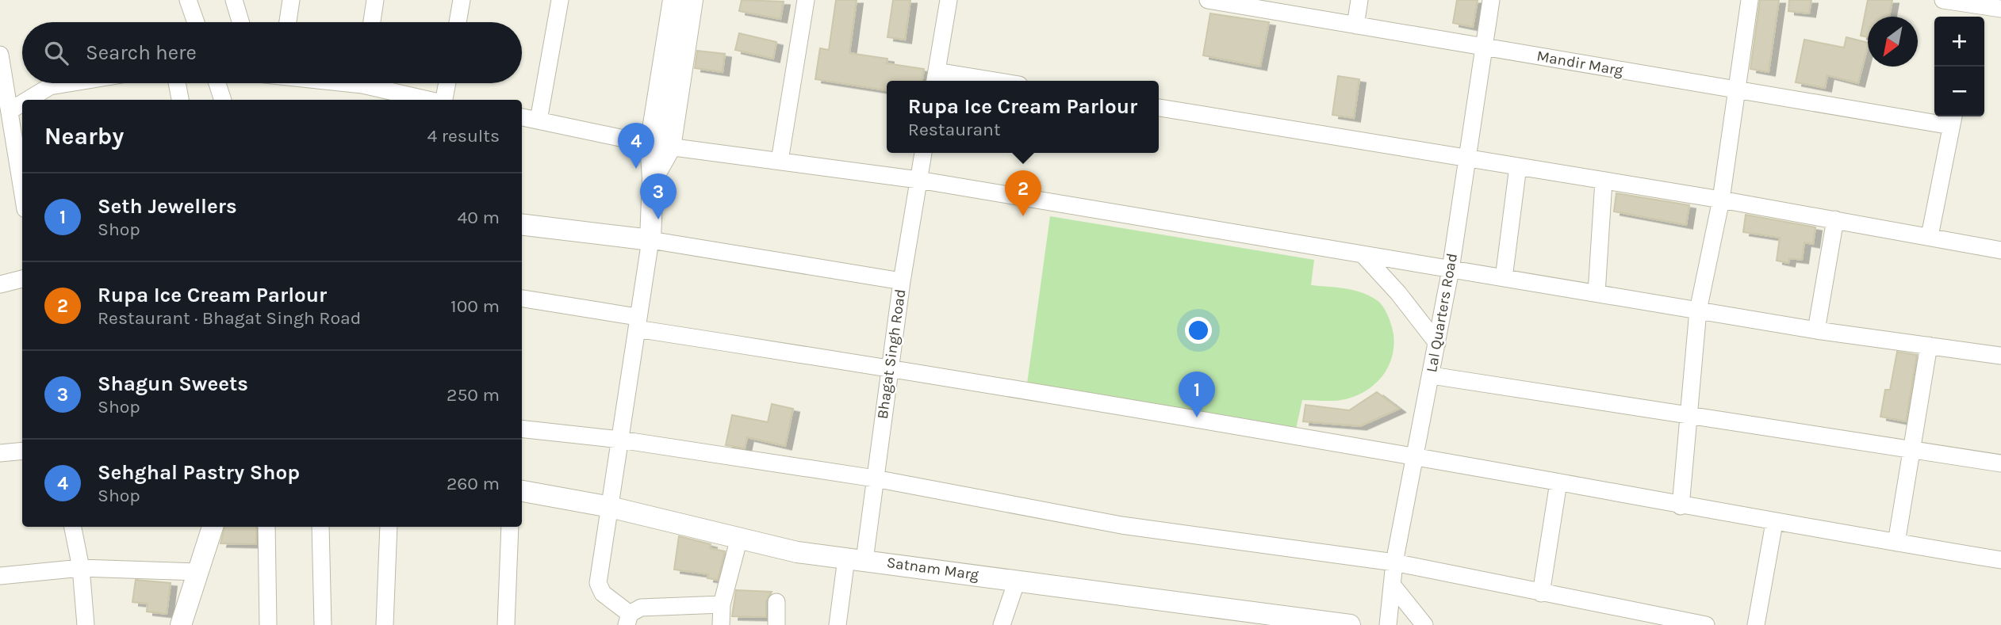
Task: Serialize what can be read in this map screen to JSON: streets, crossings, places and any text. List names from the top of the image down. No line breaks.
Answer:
{"streets":{"street":["Mandir Marg","Lal Quarters Road","Bhagat Singh Road","Satnam Marg"]},"crossings":[["Mandir Marg","Lal Quarters Road"],["Bhagat Singh Road","Satnam Marg"]],"north":"bottom left","page":{"map_buttons":["+","−"],"search":"Search here","popup":["Rupa Ice Cream Parlour","Restaurant"],"heading":["Nearby","4 results"],"pins":["4","2","3","1"],"list":[{"mark":"1","name":"Seth Jewellers","note":"Shop","value":"40 m"},{"mark":"2","name":"Rupa Ice Cream Parlour","note":"Restaurant · Bhagat Singh Road","value":"100 m"},{"mark":"3","name":"Shagun Sweets","note":"Shop","value":"250 m"},{"mark":"4","name":"Sehghal Pastry Shop","note":"Shop","value":"260 m"}]}}
